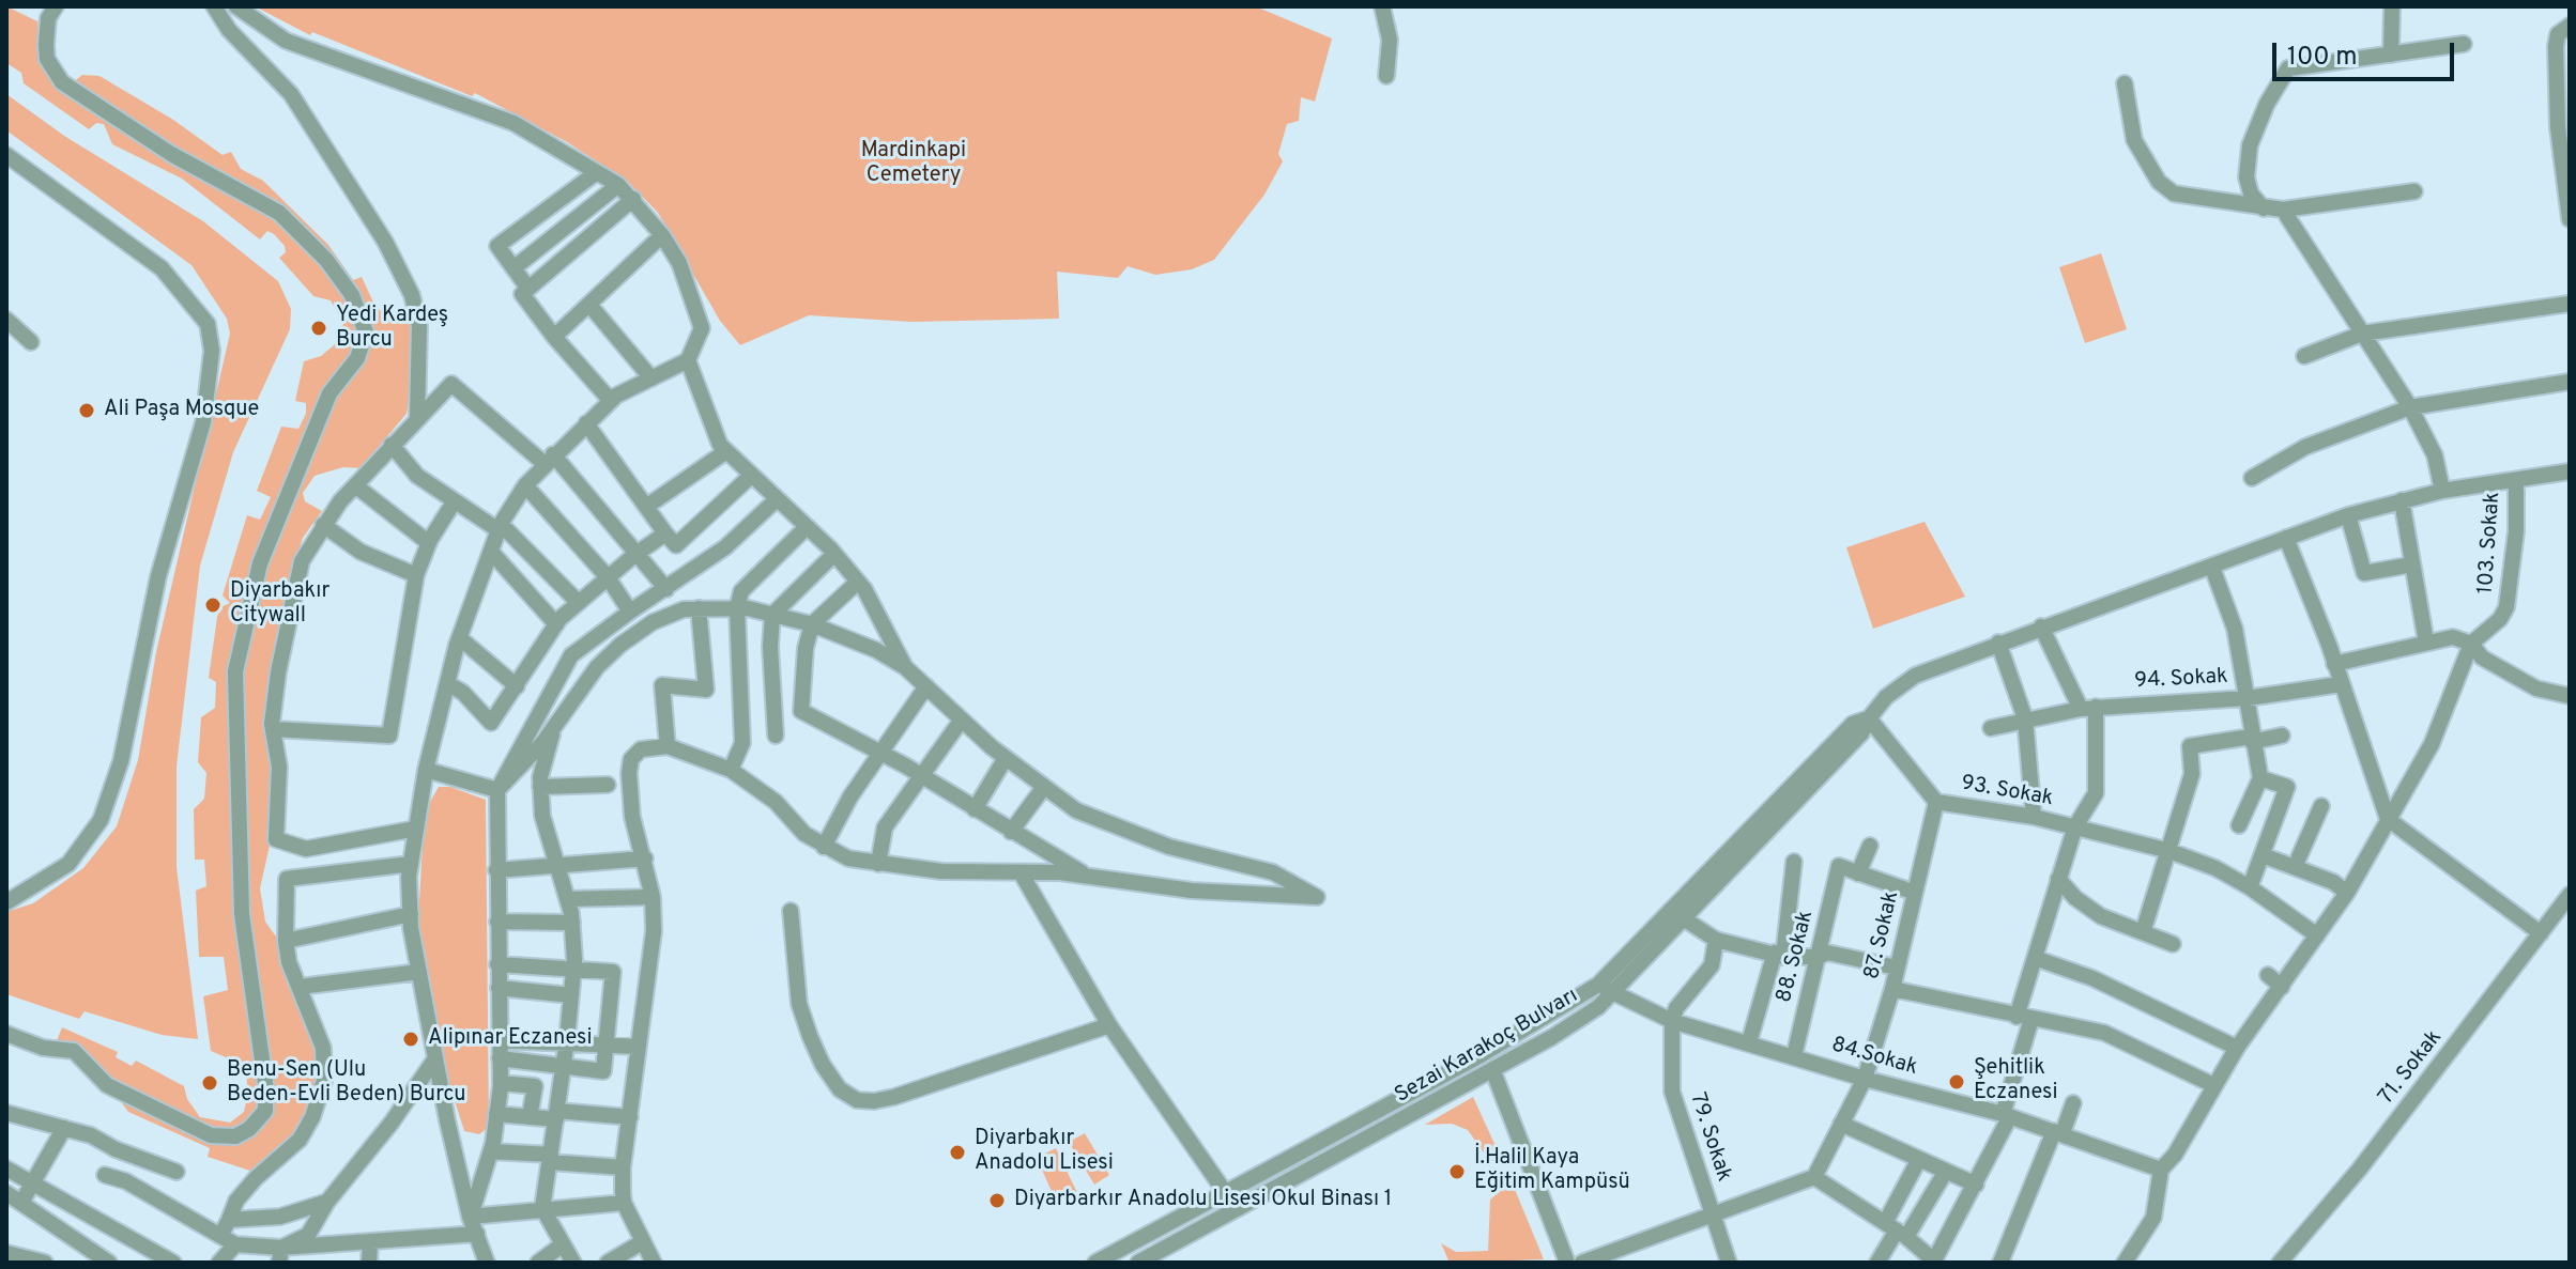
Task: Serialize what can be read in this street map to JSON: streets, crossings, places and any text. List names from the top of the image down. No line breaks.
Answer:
{"streets":{"street":["103. Sokak","94. Sokak","93. Sokak","87. Sokak","88. Sokak","Sezai Karakoç Bulvarı","84.Sokak","71. Sokak","79. Sokak"]},"crossings":[["93. Sokak","87. Sokak"],["93. Sokak","Sezai Karakoç Bulvarı"],["87. Sokak","84.Sokak"],["88. Sokak","84.Sokak"],["Sezai Karakoç Bulvarı","84.Sokak"],["84.Sokak","79. Sokak"]],"parks":["Mardinkapi Cemetery"],"places":["Yedi Kardeş Burcu","Ali Paşa Mosque","Diyarbakır Citywall","Alipınar Eczanesi","Şehitlik Eczanesi","Benu-Sen (Ulu Beden-Evli Beden) Burcu","Diyarbakır Anadolu Lisesi","İ.Halil Kaya Eğitim Kampüsü","Diyarbarkır Anadolu Lisesi Okul Binası 1"],"scale_bar":"100 m"}
